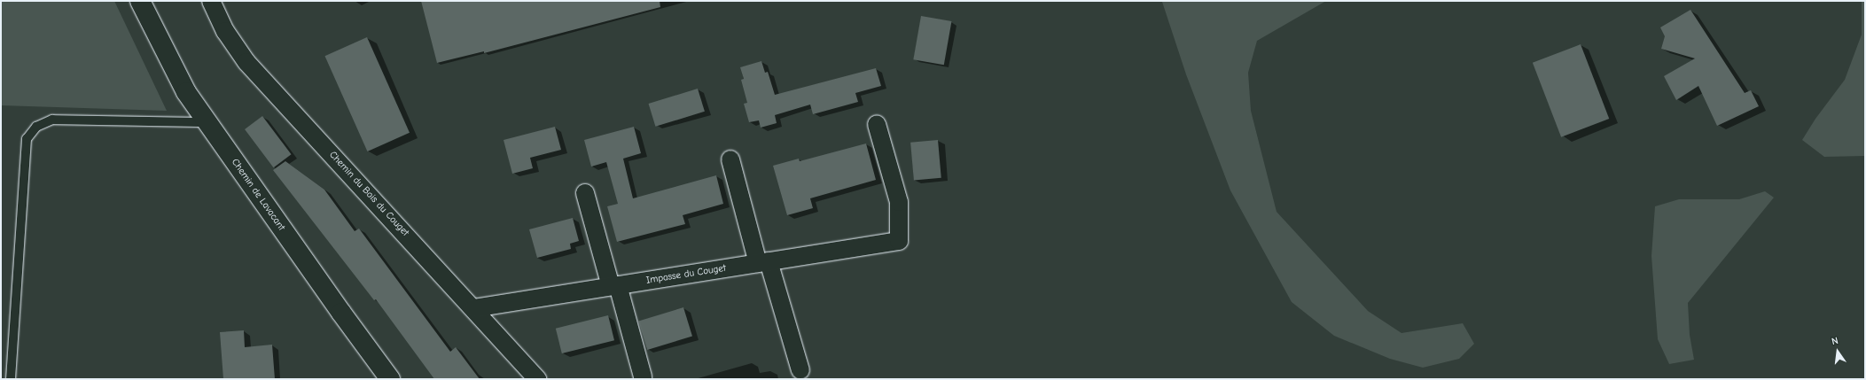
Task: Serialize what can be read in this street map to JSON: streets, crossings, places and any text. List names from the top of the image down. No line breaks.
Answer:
{"streets":{"street":["Chemin du Bois du Couget","Chemin de Lavacant","Impasse du Couget"]},"crossings":[["Chemin du Bois du Couget","Impasse du Couget"]],"north":"top"}
